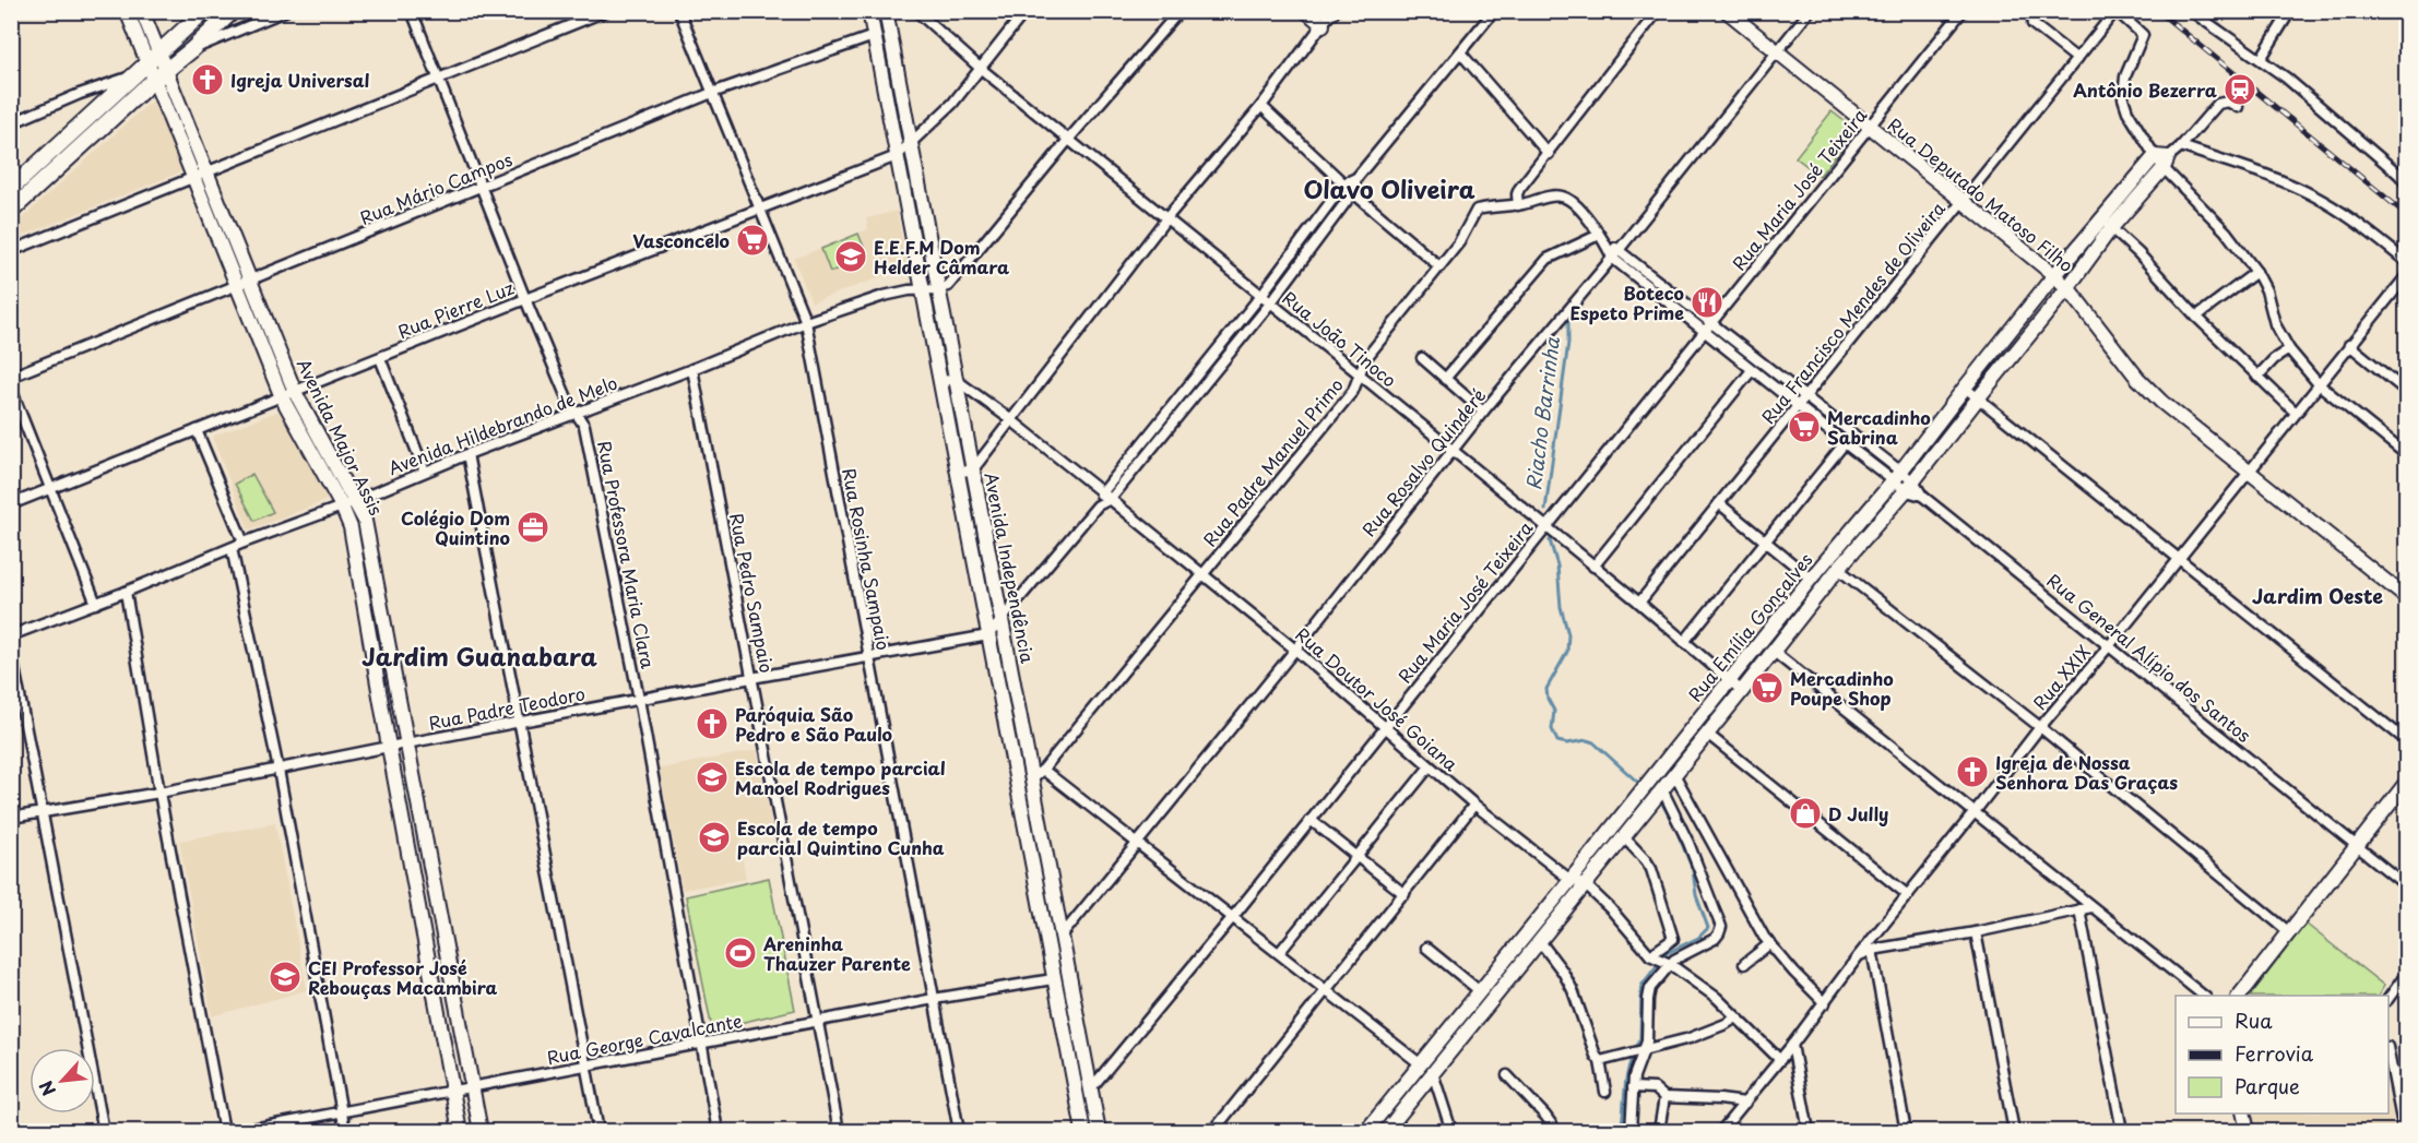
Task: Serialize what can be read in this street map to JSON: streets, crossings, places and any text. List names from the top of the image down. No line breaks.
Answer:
{"streets":{"street":["Rua Mário Campos","Rua Maria José Teixeira","Rua Deputado Matoso Filho","Rua Pierre Luz","Rua Francisco Mendes de Oliveira","Rua João Tinoco","Avenida Hildebrando de Melo","Avenida Major Assis","Rua Padre Manuel Primo","Rua Rosalvo Quinderé","Rua Professora Maria Clara","Rua Rosinha Sampaio","Avenida Independência","Rua Pedro Sampaio","Rua Emília Gonçalves","Rua General Alípio dos Santos","Rua XXIX","Rua Doutor José Goiana","Rua Padre Teodoro","Rua George Cavalcante"]},"crossings":[["Rua Mário Campos","Avenida Major Assis"],["Rua Mário Campos","Rua Professora Maria Clara"],["Rua Mário Campos","Rua Rosinha Sampaio"],["Rua Mário Campos","Avenida Independência"],["Rua Maria José Teixeira","Rua Deputado Matoso Filho"],["Rua Maria José Teixeira","Rua João Tinoco"],["Rua Maria José Teixeira","Avenida Independência"],["Rua Maria José Teixeira","Rua General Alípio dos Santos"],["Rua Maria José Teixeira","Rua Doutor José Goiana"],["Rua Deputado Matoso Filho","Rua Francisco Mendes de Oliveira"],["Rua Deputado Matoso Filho","Rua Rosalvo Quinderé"],["Rua Deputado Matoso Filho","Rua Emília Gonçalves"],["Rua Deputado Matoso Filho","Rua XXIX"],["Rua Pierre Luz","Rua João Tinoco"],["Rua Pierre Luz","Avenida Major Assis"],["Rua Pierre Luz","Rua Professora Maria Clara"],["Rua Pierre Luz","Rua Rosinha Sampaio"],["Rua Pierre Luz","Avenida Independência"],["Rua Francisco Mendes de Oliveira","Rua João Tinoco"],["Rua Francisco Mendes de Oliveira","Rua General Alípio dos Santos"],["Rua João Tinoco","Rua Padre Manuel Primo"],["Rua João Tinoco","Rua Rosalvo Quinderé"],["Rua João Tinoco","Rua Emília Gonçalves"],["Avenida Hildebrando de Melo","Avenida Major Assis"],["Avenida Hildebrando de Melo","Rua Professora Maria Clara"],["Avenida Hildebrando de Melo","Rua Rosinha Sampaio"],["Avenida Hildebrando de Melo","Avenida Independência"],["Avenida Hildebrando de Melo","Rua Pedro Sampaio"],["Avenida Major Assis","Rua Padre Teodoro"],["Avenida Major Assis","Rua George Cavalcante"],["Rua Padre Manuel Primo","Avenida Independência"],["Rua Padre Manuel Primo","Rua Doutor José Goiana"],["Rua Rosalvo Quinderé","Avenida Independência"],["Rua Rosalvo Quinderé","Rua General Alípio dos Santos"],["Rua Rosalvo Quinderé","Rua Doutor José Goiana"],["Rua Professora Maria Clara","Rua Padre Teodoro"],["Rua Professora Maria Clara","Rua George Cavalcante"],["Rua Rosinha Sampaio","Rua Padre Teodoro"],["Rua Rosinha Sampaio","Rua George Cavalcante"],["Avenida Independência","Rua Doutor José Goiana"],["Avenida Independência","Rua Padre Teodoro"],["Avenida Independência","Rua George Cavalcante"],["Rua Pedro Sampaio","Rua Padre Teodoro"],["Rua Pedro Sampaio","Rua George Cavalcante"],["Rua Emília Gonçalves","Rua General Alípio dos Santos"],["Rua Emília Gonçalves","Rua Doutor José Goiana"],["Rua General Alípio dos Santos","Rua XXIX"],["Rua XXIX","Rua Doutor José Goiana"]],"districts":["Olavo Oliveira","Jardim Oeste","Jardim Guanabara"],"water":["Riacho Barrinha"],"places":{"church":["Igreja Universal","Paróquia São Pedro e São Paulo","Igreja de Nossa Senhora Das Graças"],"station":["Antônio Bezerra"],"supermarket":["Vasconcelo","Mercadinho Sabrina","Mercadinho Poupe Shop"],"school or university":["E.E.F.M Dom Helder Câmara","Escola de tempo parcial Manoel Rodrigues","Escola de tempo parcial Quintino Cunha","CEI Professor José Rebouças Macambira"],"restaurant":["Boteco Espeto Prime"],"office":["Colégio Dom Quintino"],"shop":["D Jully"],"sports":["Areninha Thauzer Parente"]},"legend":["Rua","Ferrovia","Parque"],"north":"bottom left"}
